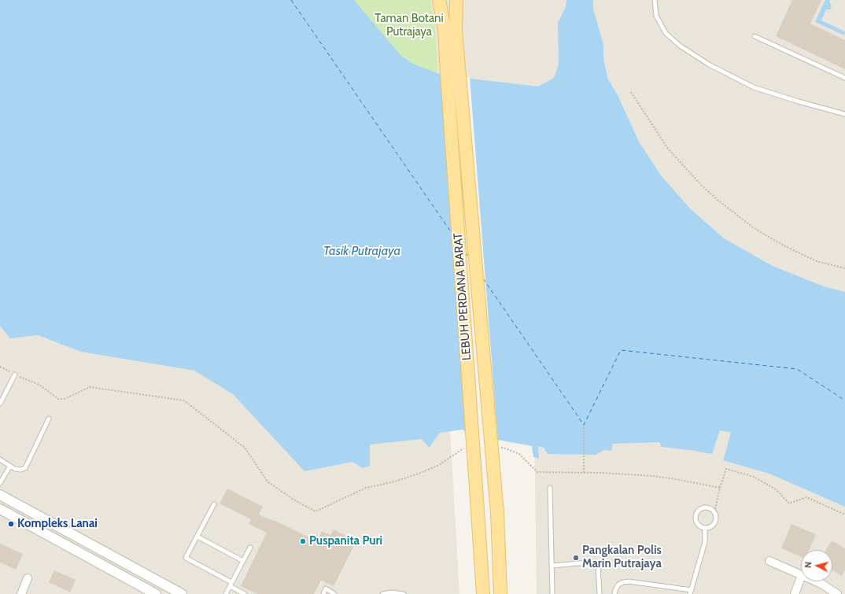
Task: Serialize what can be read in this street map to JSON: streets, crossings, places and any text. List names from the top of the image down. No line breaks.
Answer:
{"streets":{"main road":["LEBUH PERDANA BARAT"]},"water":["Tasik Putrajaya"],"parks":["Taman Botani Putrajaya"],"places":["Kompleks Lanai","Puspanita Puri","Pangkalan Polis Marin Putrajaya"],"north":"left"}
